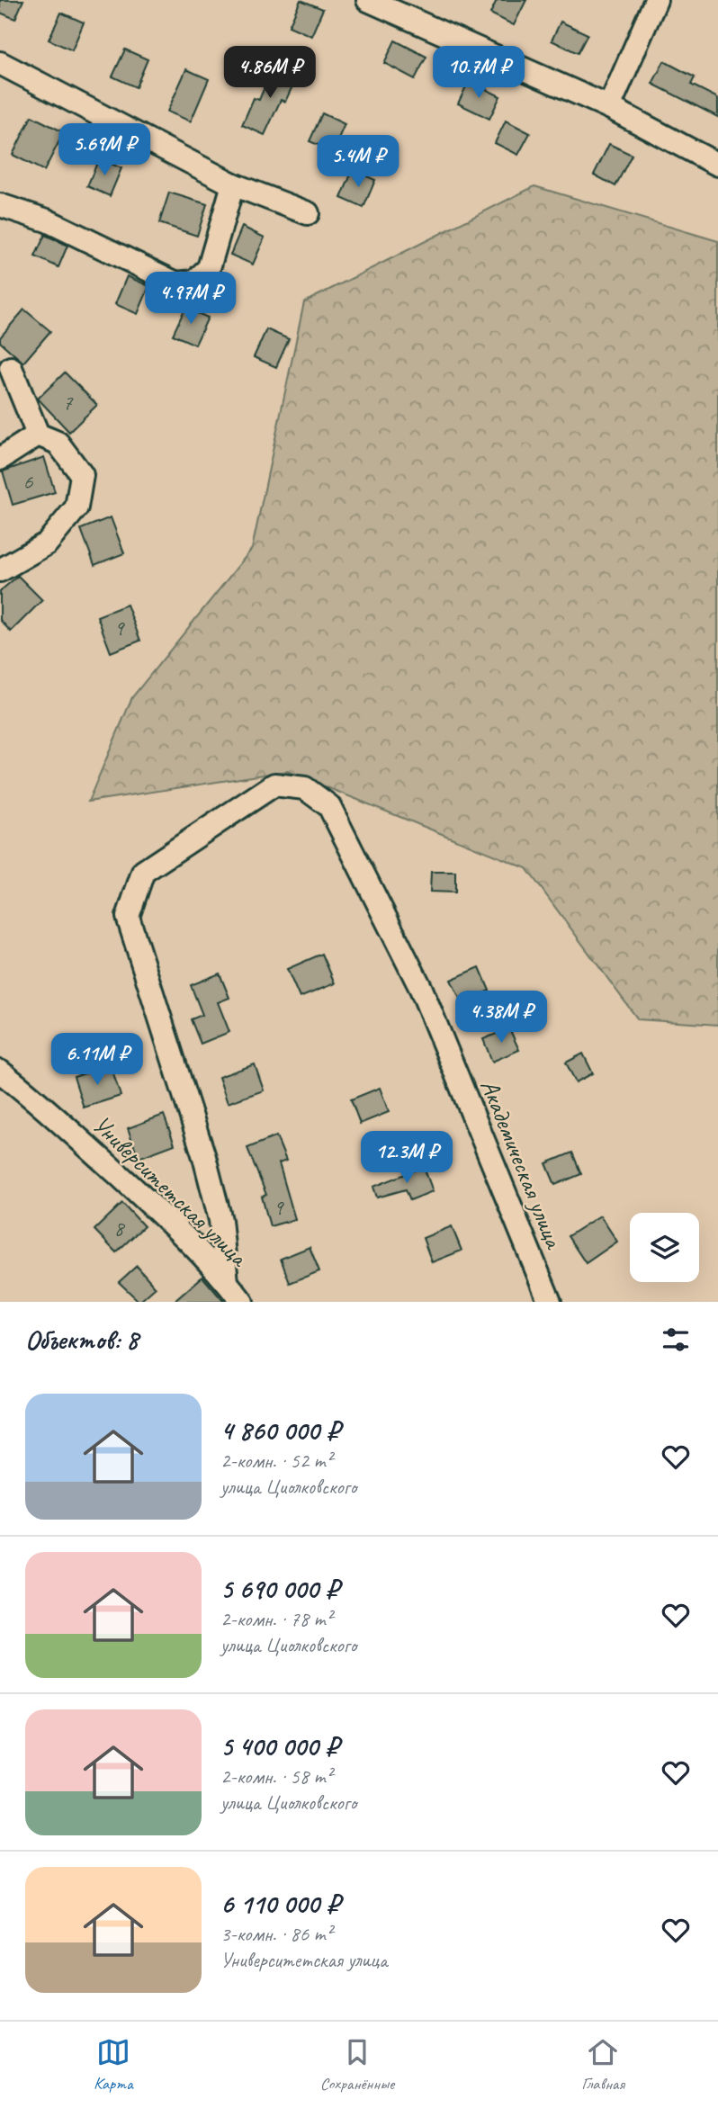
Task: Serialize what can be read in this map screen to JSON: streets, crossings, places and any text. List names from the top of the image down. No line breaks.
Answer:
{"streets":{"street":["Академическая улица","Университетская улица"]},"crossings":[["Академическая улица","Университетская улица"]],"house_numbers":["7","6","9","9","8"],"page":{"price":["4.86M ₽","10.7M ₽","5.69M ₽","5.4M ₽","4.97M ₽","4.38M ₽","6.11M ₽","12.3M ₽"],"heading":"Объектов: 8","list":[{"name":"4 860 000 ₽","note":"2-комн. · 52 m² · улица Циолковского"},{"name":"5 690 000 ₽","note":"2-комн. · 78 m² · улица Циолковского"},{"name":"5 400 000 ₽","note":"2-комн. · 58 m² · улица Циолковского"},{"name":"6 110 000 ₽","note":"3-комн. · 86 m² · Университетская улица"}],"tabs":["Карта","Сохранённые","Главная"]}}
